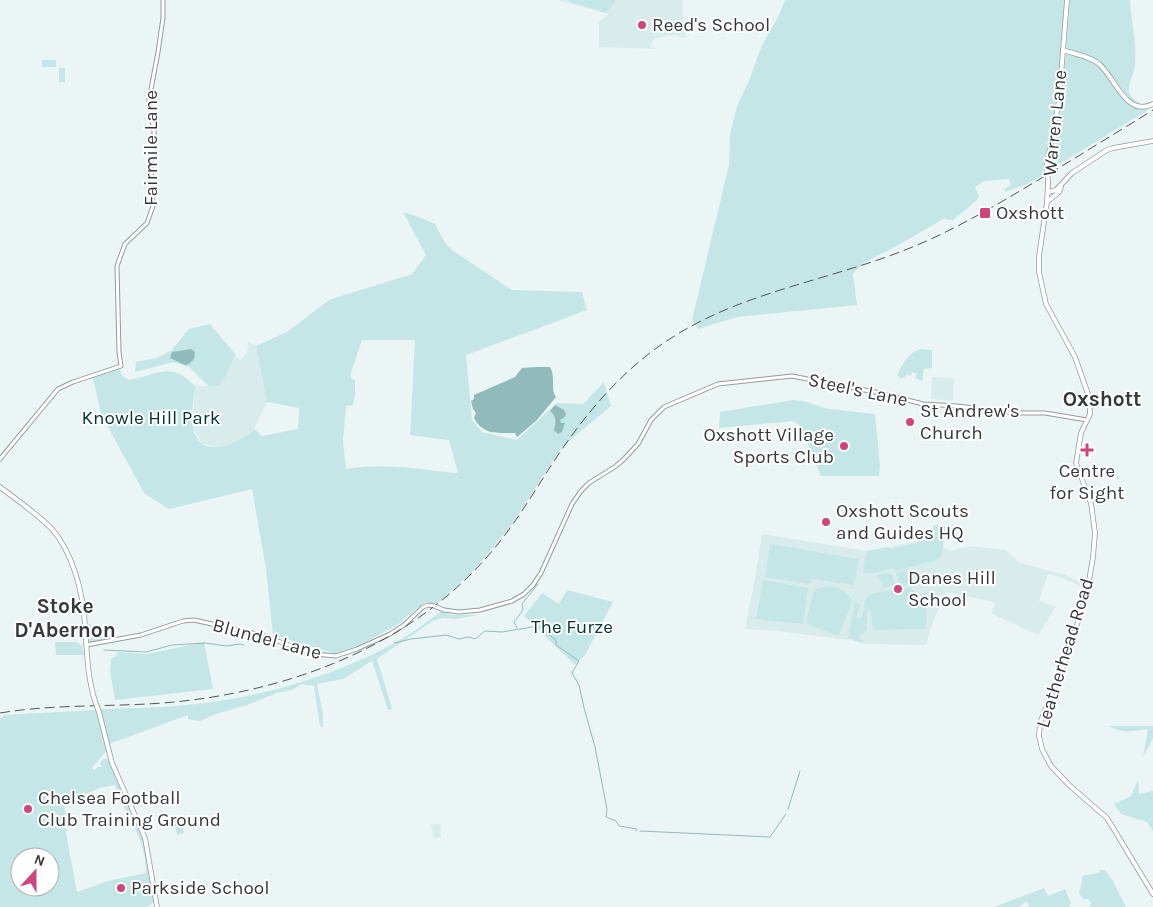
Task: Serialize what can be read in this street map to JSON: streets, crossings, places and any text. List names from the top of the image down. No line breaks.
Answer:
{"streets":{"main road":["Warren Lane","Leatherhead Road"],"street":["Fairmile Lane","Steel's Lane","Blundel Lane"]},"crossings":[["Warren Lane","Leatherhead Road"],["Steel's Lane","Blundel Lane"],["Steel's Lane","Leatherhead Road"]],"districts":["Oxshott","Stoke D'Abernon"],"parks":["Knowle Hill Park","The Furze"],"places":{"other":["Reed's School","St Andrew's Church","Oxshott Village Sports Club","Oxshott Scouts and Guides HQ","Danes Hill School","Chelsea Football Club Training Ground","Parkside School"],"transit":["Oxshott"],"health":["Centre for Sight"]},"north":"top"}
